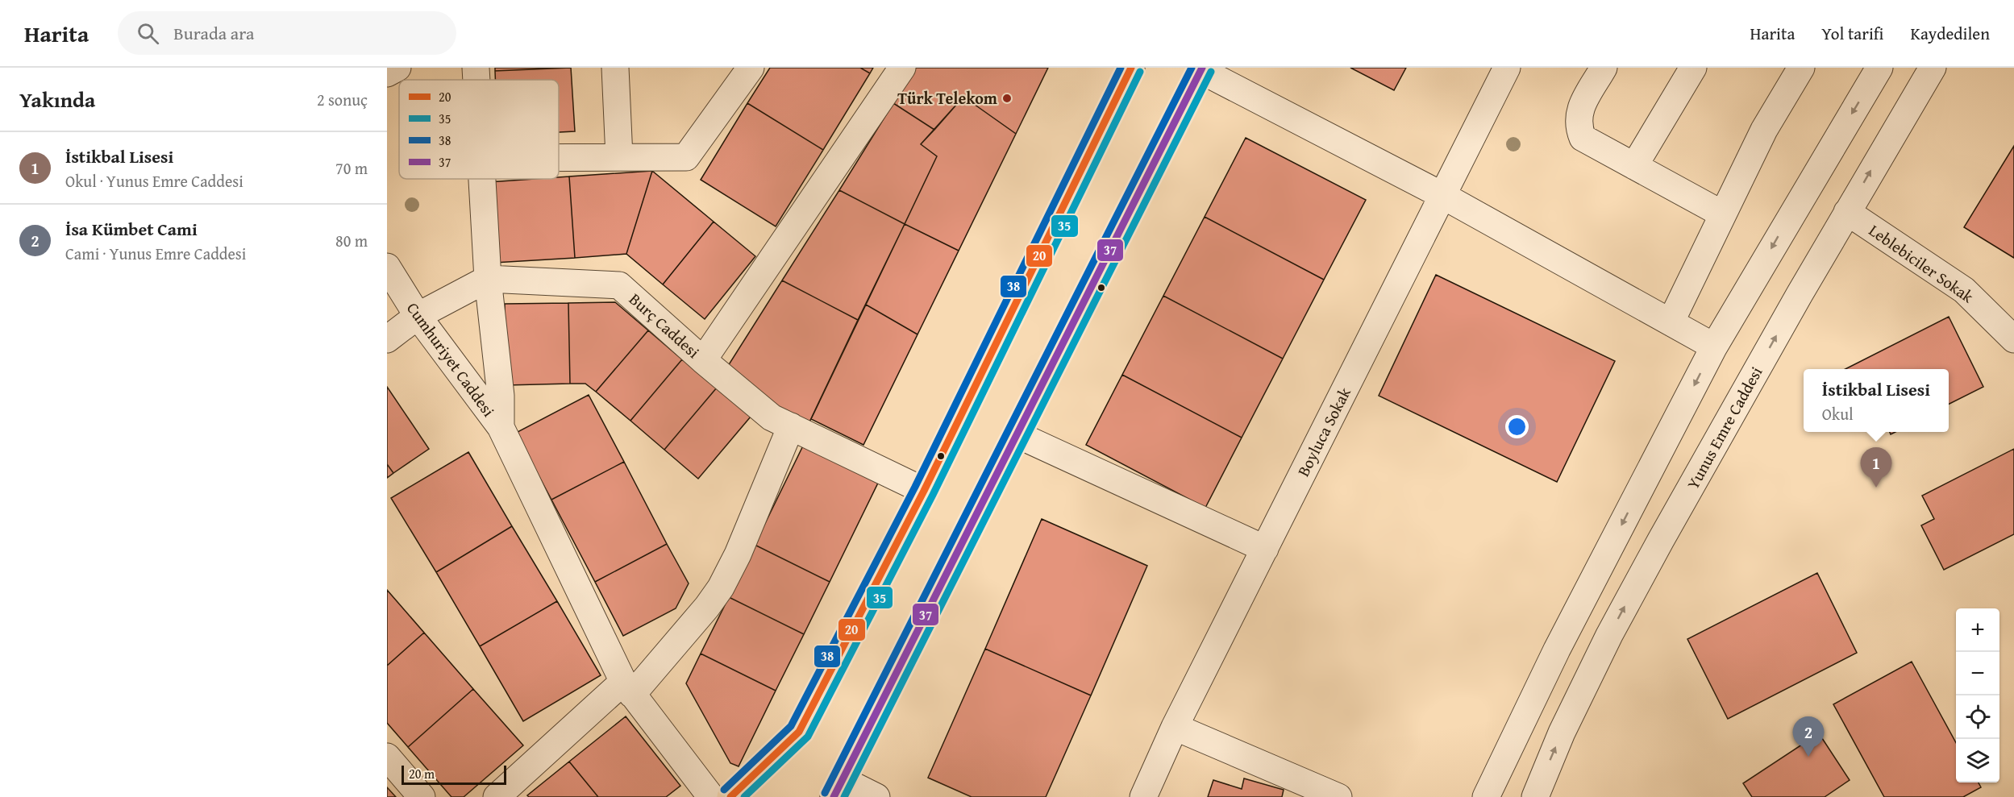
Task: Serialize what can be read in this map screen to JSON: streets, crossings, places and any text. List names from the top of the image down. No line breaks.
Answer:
{"streets":{"street":["Leblebiciler Sokak","Burç Caddesi","Cumhuriyet Caddesi","Yunus Emre Caddesi","Boyluca Sokak"]},"crossings":[["Leblebiciler Sokak","Yunus Emre Caddesi"]],"places":["Türk Telekom"],"lines":["transit line 20","transit line 38","transit line 37","transit line 35"],"legend":["20","35","38","37"],"scale_bar":"20 m","page":{"header":"Harita","search":"Burada ara","nav":["Harita","Yol tarifi","Kaydedilen"],"heading":["Yakında","2 sonuç"],"list":[{"mark":"1","name":"İstikbal Lisesi","note":"Okul · Yunus Emre Caddesi","value":"70 m"},{"mark":"2","name":"İsa Kümbet Cami","note":"Cami · Yunus Emre Caddesi","value":"80 m"}],"popup":["İstikbal Lisesi","Okul"],"pins":["1","2"],"map_buttons":["+","−"],"scale":"20 m"}}
